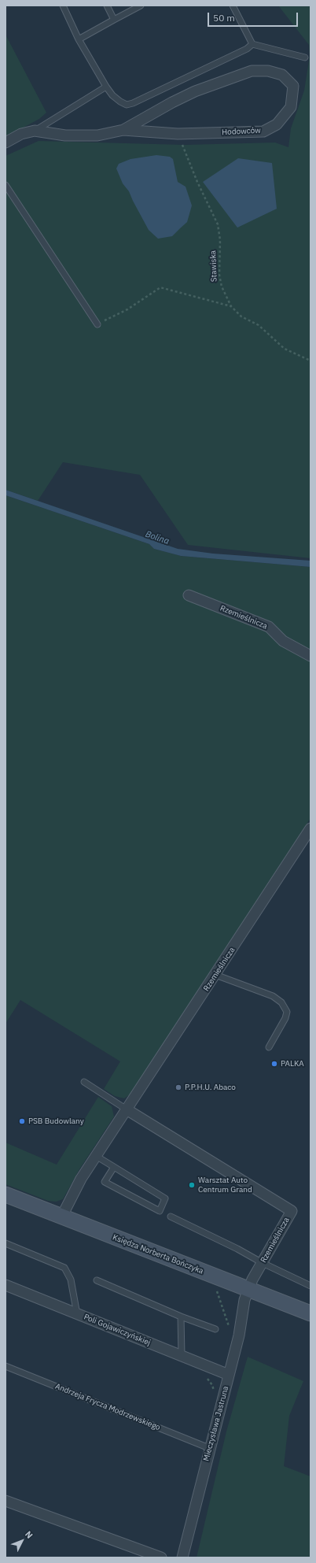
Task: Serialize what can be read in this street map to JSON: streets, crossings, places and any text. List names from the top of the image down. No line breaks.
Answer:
{"streets":{"street":["Hodowców","Rzemieślnicza","Księdza Norberta Bończyka","Poli Gojawiczyńskiej","Mieczysława Jastruna"],"lane":["Andrzeja Frycza Modrzewskiego"],"path":["Stawiska"]},"crossings":[["Hodowców","Stawiska"],["Rzemieślnicza","Księdza Norberta Bończyka"],["Rzemieślnicza","Mieczysława Jastruna"],["Księdza Norberta Bończyka","Mieczysława Jastruna"],["Poli Gojawiczyńskiej","Mieczysława Jastruna"],["Andrzeja Frycza Modrzewskiego","Mieczysława Jastruna"]],"water":["Bolina"],"places":["PALKA","P.P.H.U. Abaco","PSB Budowlany","Warsztat Auto Centrum Grand"],"scale_bar":"50 m","north":"top right"}
